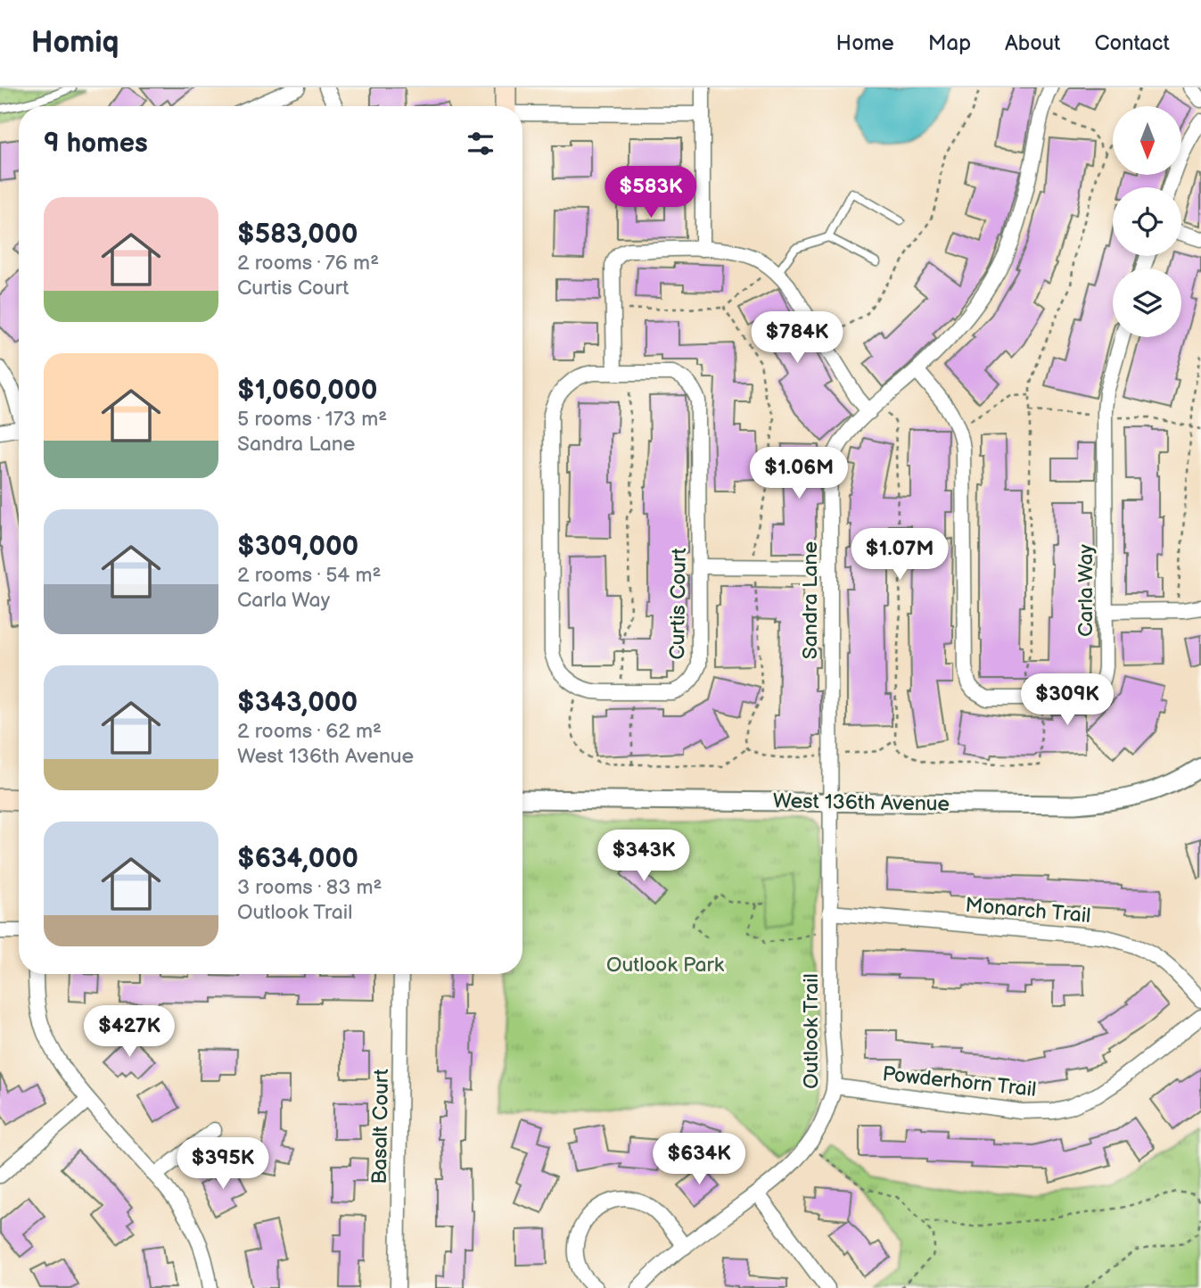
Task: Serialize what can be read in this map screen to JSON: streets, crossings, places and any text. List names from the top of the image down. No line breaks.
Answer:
{"streets":{"street":["Carla Way","Sandra Lane","Curtis Court","West 136th Avenue","Monarch Trail","Outlook Trail","Powderhorn Trail","Basalt Court"]},"crossings":[["Carla Way","Sandra Lane"],["Sandra Lane","West 136th Avenue"],["Sandra Lane","Outlook Trail"],["West 136th Avenue","Outlook Trail"],["Monarch Trail","Outlook Trail"],["Outlook Trail","Powderhorn Trail"]],"parks":["Outlook Park"],"north":"bottom","page":{"header":"Homiq","nav":["Home","Map","About","Contact"],"heading":"9 homes","price":["$583K","$784K","$1.06M","$1.07M","$309K","$343K","$427K","$634K","$395K"],"list":[{"name":"$583,000","note":"2 rooms · 76 m² · Curtis Court"},{"name":"$1,060,000","note":"5 rooms · 173 m² · Sandra Lane"},{"name":"$309,000","note":"2 rooms · 54 m² · Carla Way"},{"name":"$343,000","note":"2 rooms · 62 m² · West 136th Avenue"},{"name":"$634,000","note":"3 rooms · 83 m² · Outlook Trail"}]}}
